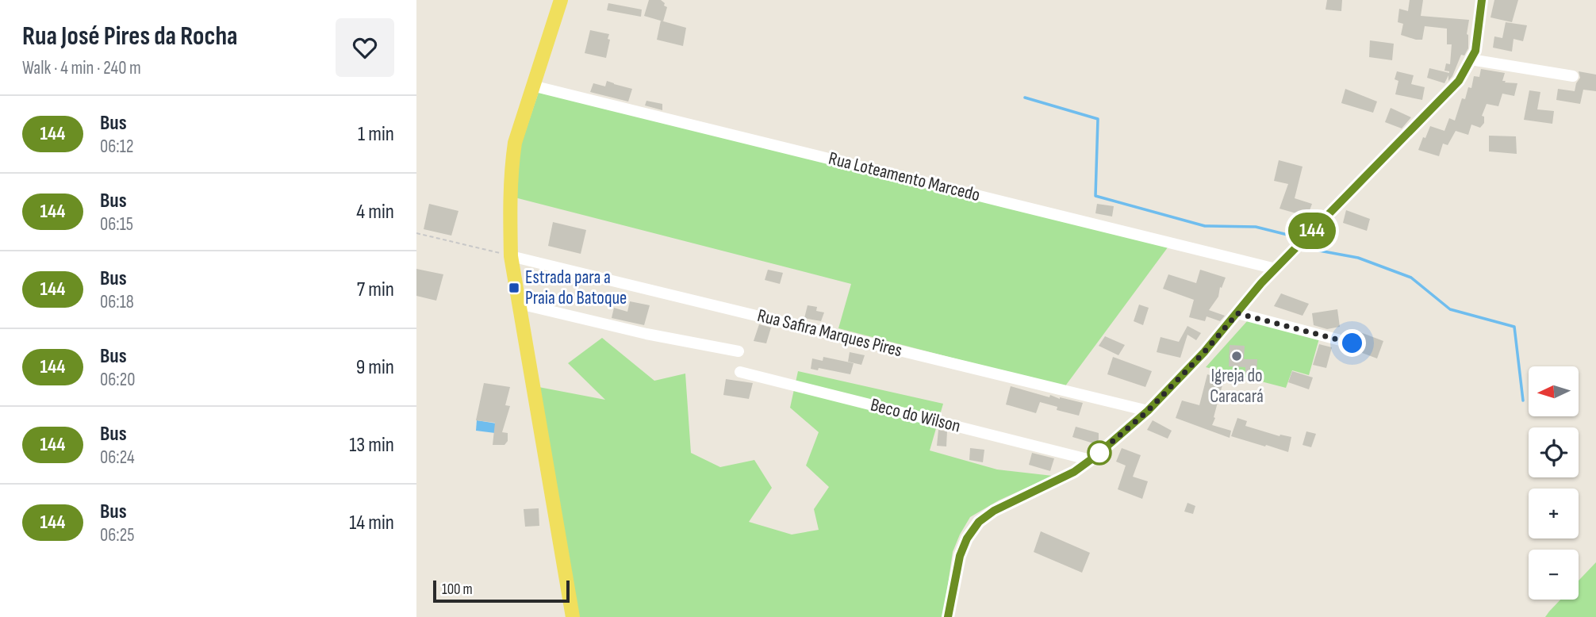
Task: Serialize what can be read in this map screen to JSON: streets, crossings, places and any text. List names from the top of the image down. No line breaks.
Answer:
{"streets":{"street":["Rua Loteamento Marcedo","Rua Safira Marques Pires","Beco do Wilson"]},"places":{"transit":["Estrada para a Praia do Batoque"],"other":["Igreja do Caracará"]},"lines":["bus line 144"],"scale_bar":"100 m","north":"left","page":{"heading":["Rua José Pires da Rocha","Walk · 4 min · 240 m"],"on_map":"144","list":[{"mark":"144","name":"Bus","note":"06:12","value":"1 min"},{"mark":"144","name":"Bus","note":"06:15","value":"4 min"},{"mark":"144","name":"Bus","note":"06:18","value":"7 min"},{"mark":"144","name":"Bus","note":"06:20","value":"9 min"},{"mark":"144","name":"Bus","note":"06:24","value":"13 min"},{"mark":"144","name":"Bus","note":"06:25","value":"14 min"}],"map_buttons":["+","−"],"scale":"100 m"}}
